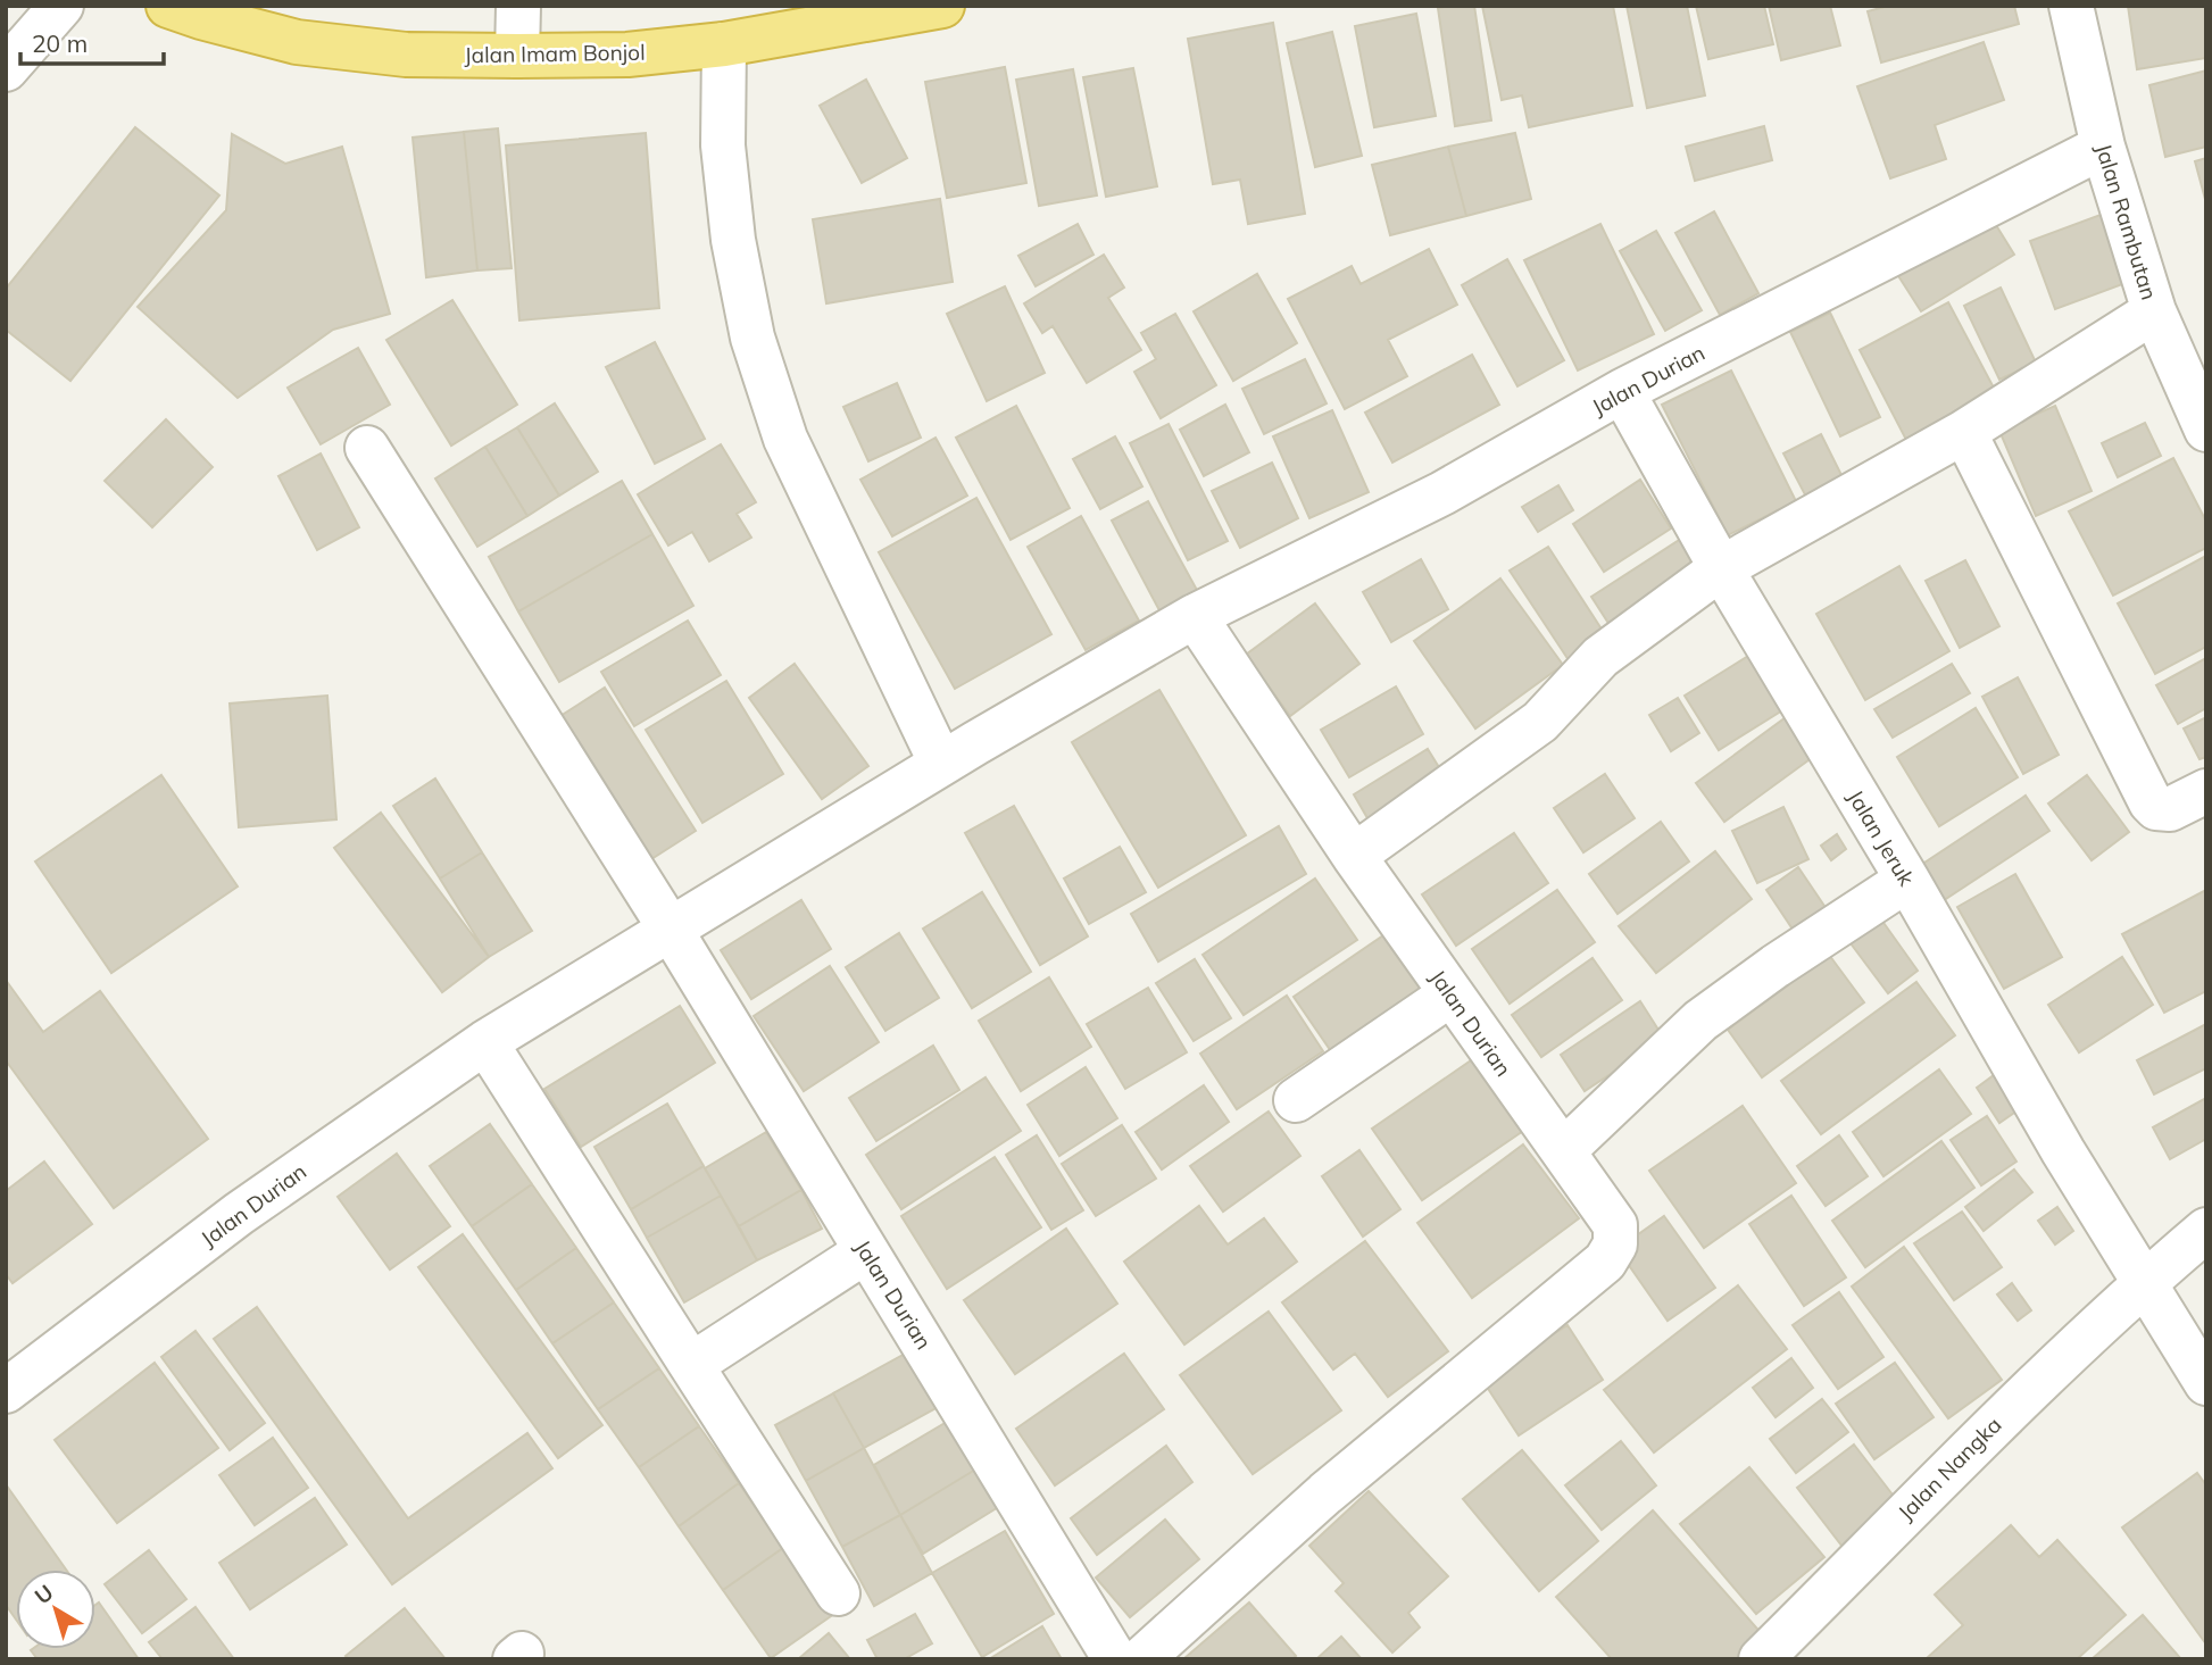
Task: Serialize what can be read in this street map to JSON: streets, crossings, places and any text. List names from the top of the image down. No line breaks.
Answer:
{"streets":{"highway":["Jalan Imam Bonjol"],"street":["Jalan Rambutan","Jalan Durian","Jalan Jeruk","Jalan Nangka"]},"crossings":[["Jalan Rambutan","Jalan Durian"],["Jalan Durian","Jalan Jeruk"],["Jalan Jeruk","Jalan Nangka"]],"scale_bar":"20 m","north":"top left"}
